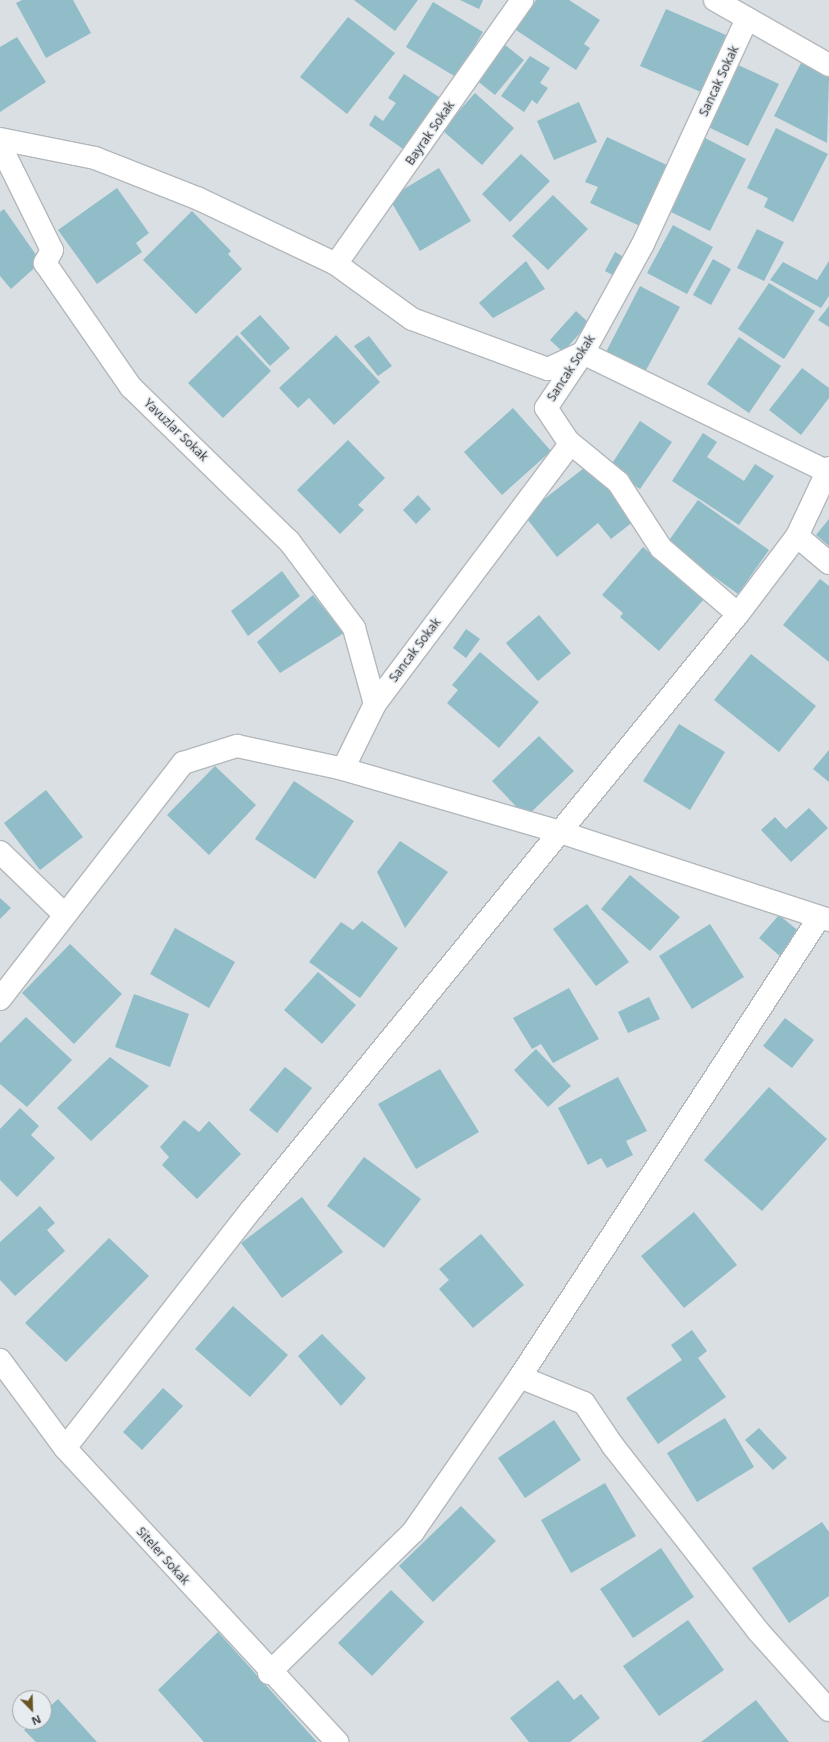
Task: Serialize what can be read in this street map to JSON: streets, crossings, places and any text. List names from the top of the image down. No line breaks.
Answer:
{"streets":{"street":["Sancak Sokak","Bayrak Sokak","Yavuzlar Sokak","Siteler Sokak"]},"crossings":[["Sancak Sokak","Yavuzlar Sokak"]],"north":"bottom right"}
